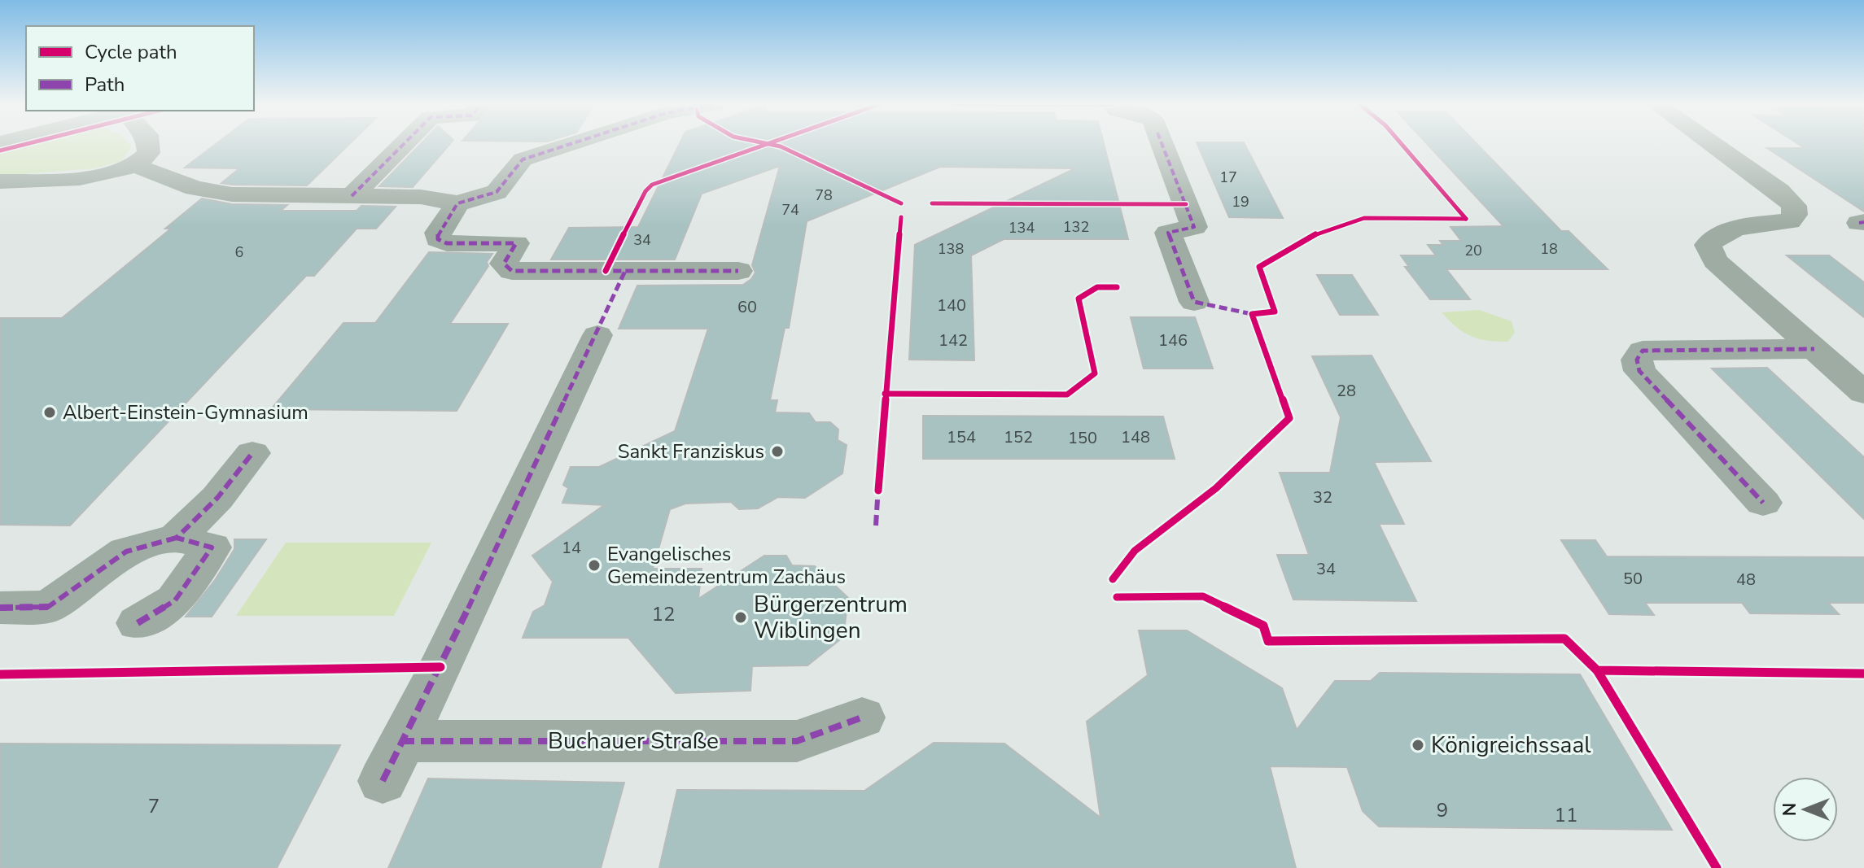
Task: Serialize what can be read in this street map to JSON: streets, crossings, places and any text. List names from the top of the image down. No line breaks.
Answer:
{"streets":{"street":["Buchauer Straße"]},"places":["Albert-Einstein-Gymnasium","Sankt Franziskus","Evangelisches Gemeindezentrum Zachäus","Bürgerzentrum Wiblingen","Königreichssaal"],"house_numbers":["17","78","19","74","132","134","34","138","18","20","6","140","60","142","146","28","154","152","148","150","32","14","34","50","48","12","7","9","11"],"legend":["Cycle path","Path"],"north":"left"}
